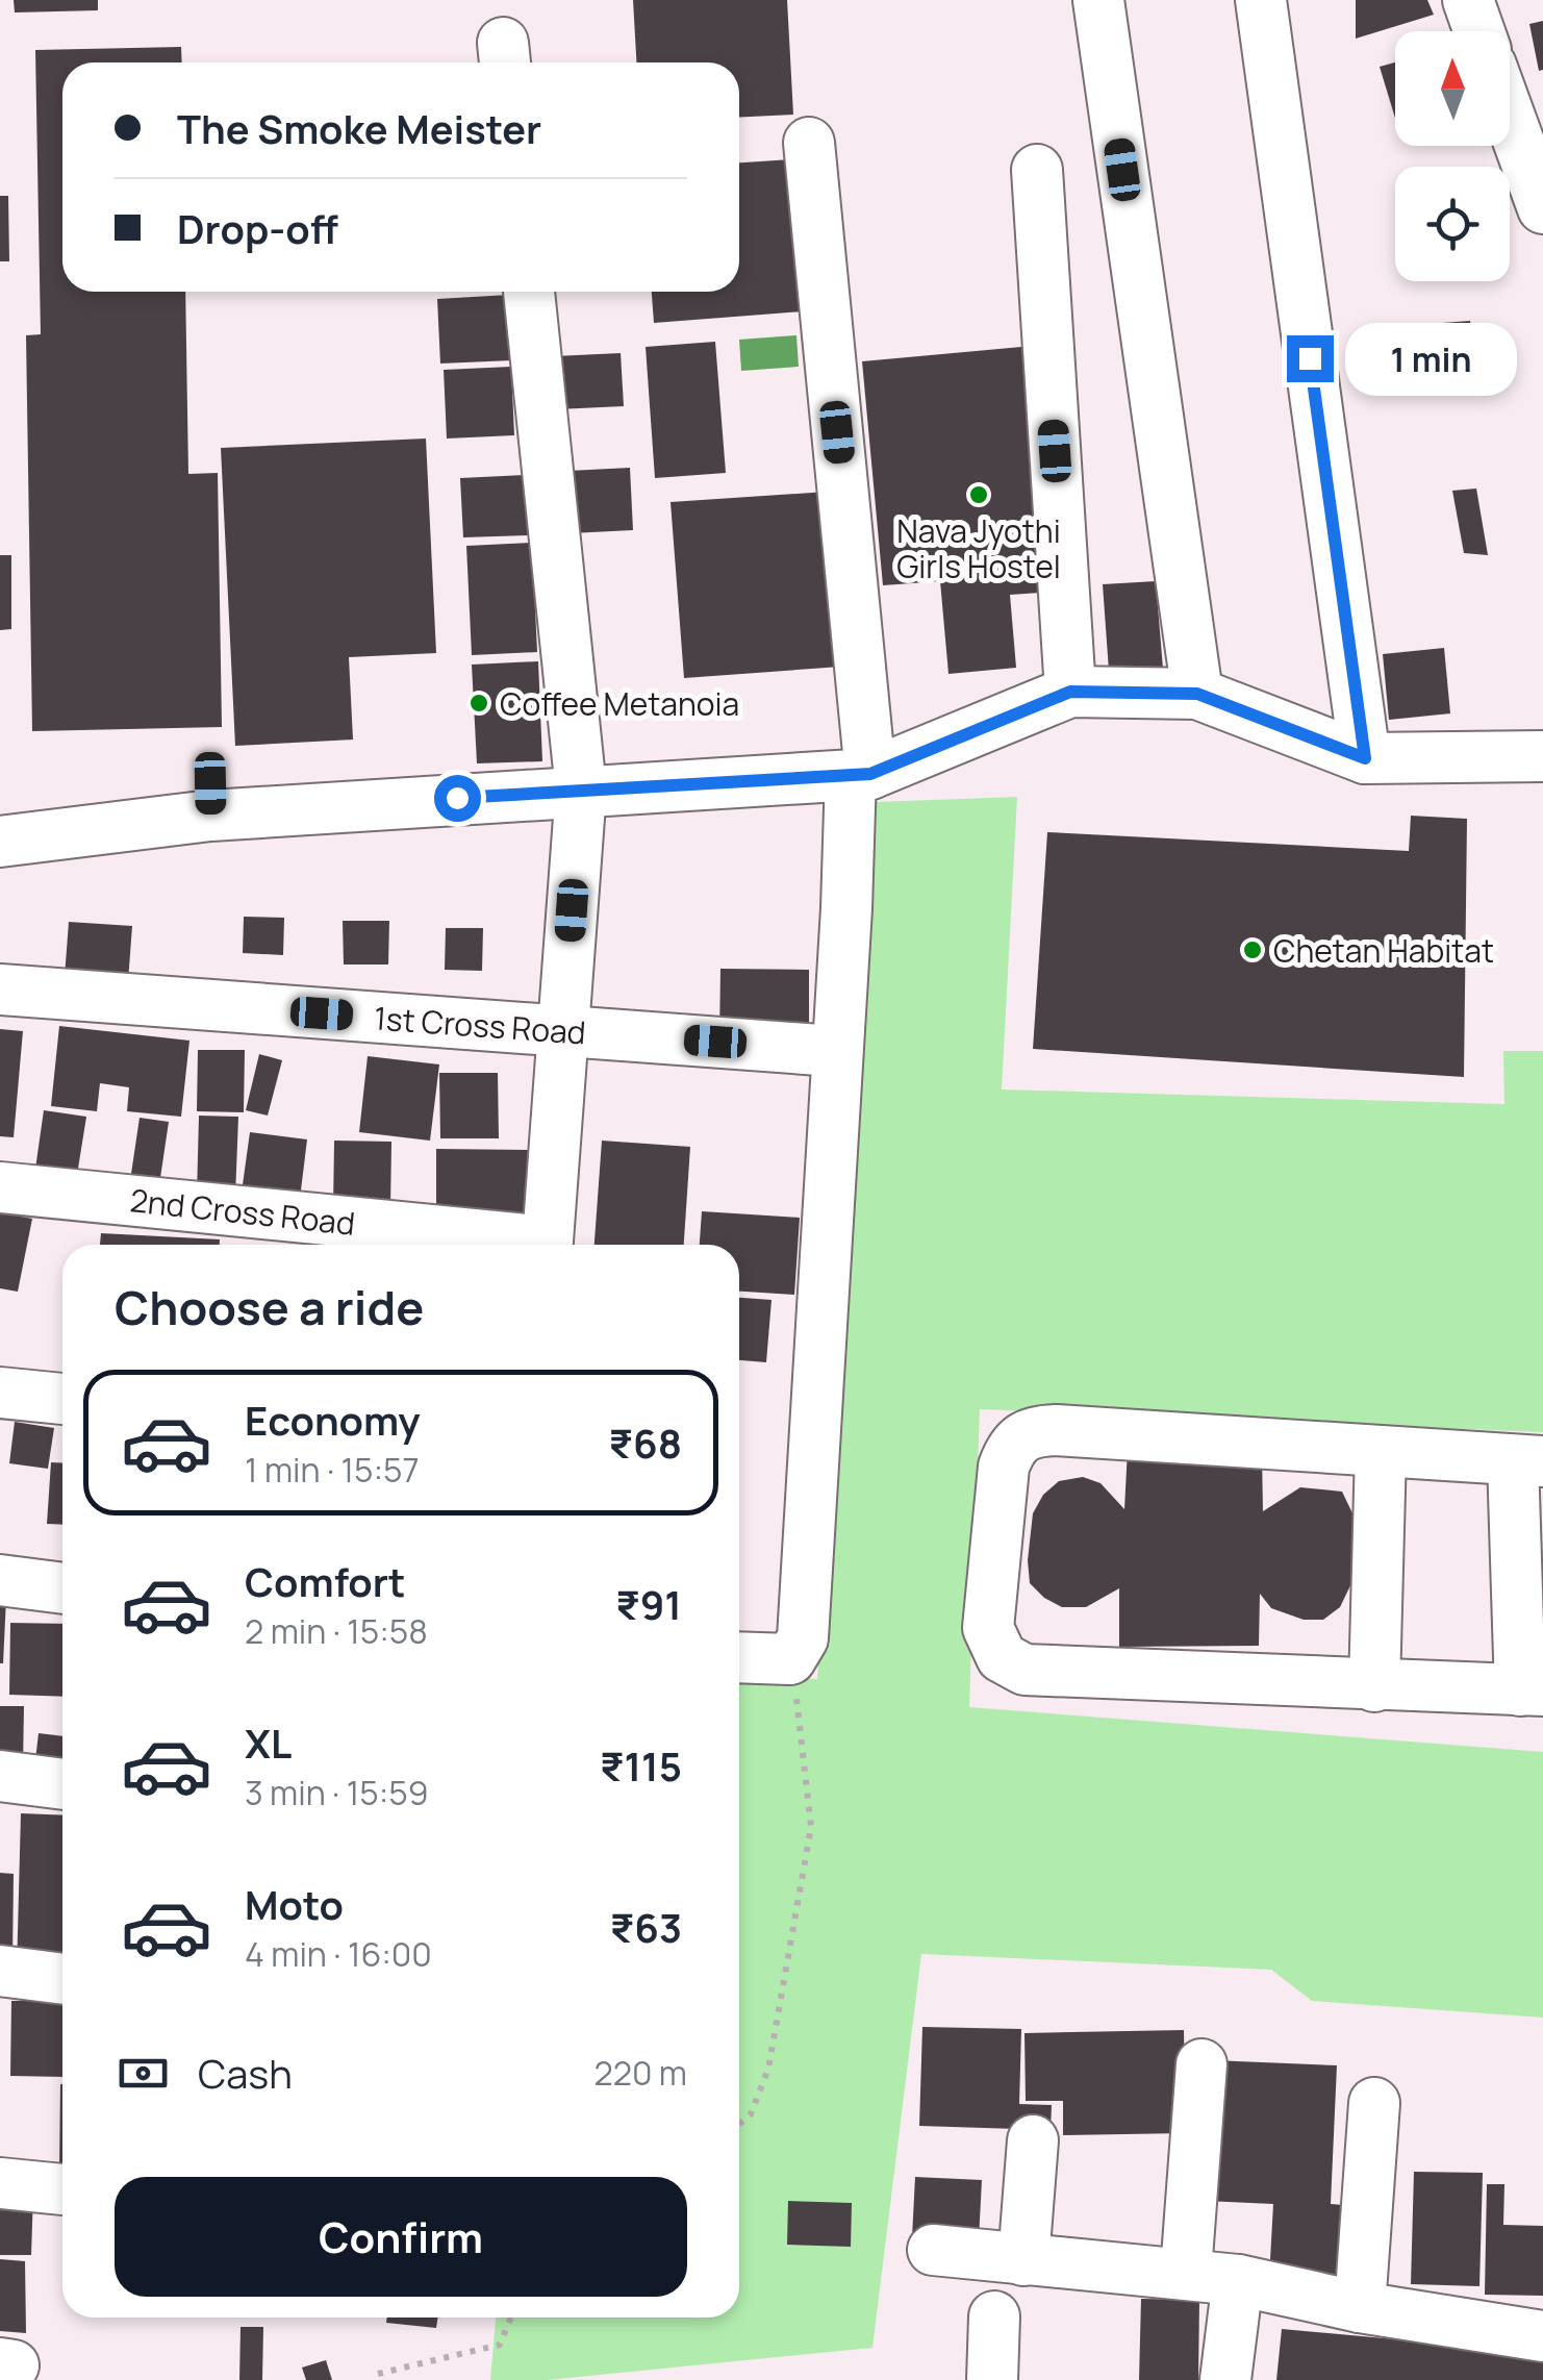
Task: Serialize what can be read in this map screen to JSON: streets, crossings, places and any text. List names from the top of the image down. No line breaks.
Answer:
{"streets":{"street":["1st Cross Road","2nd Cross Road"]},"places":["Nava Jyothi Girls Hostel","Coffee Metanoia","Chetan Habitat"],"north":"top","page":{"banner":["The Smoke Meister","Drop-off"],"bubble":"1 min","heading":"Choose a ride","list":[{"name":"Economy","note":"1 min · 15:57","value":"₹68"},{"name":"Comfort","note":"2 min · 15:58","value":"₹91"},{"name":"XL","note":"3 min · 15:59","value":"₹115"},{"name":"Moto","note":"4 min · 16:00","value":"₹63"}],"pay":["Cash","220 m"],"buttons":"Confirm"}}
